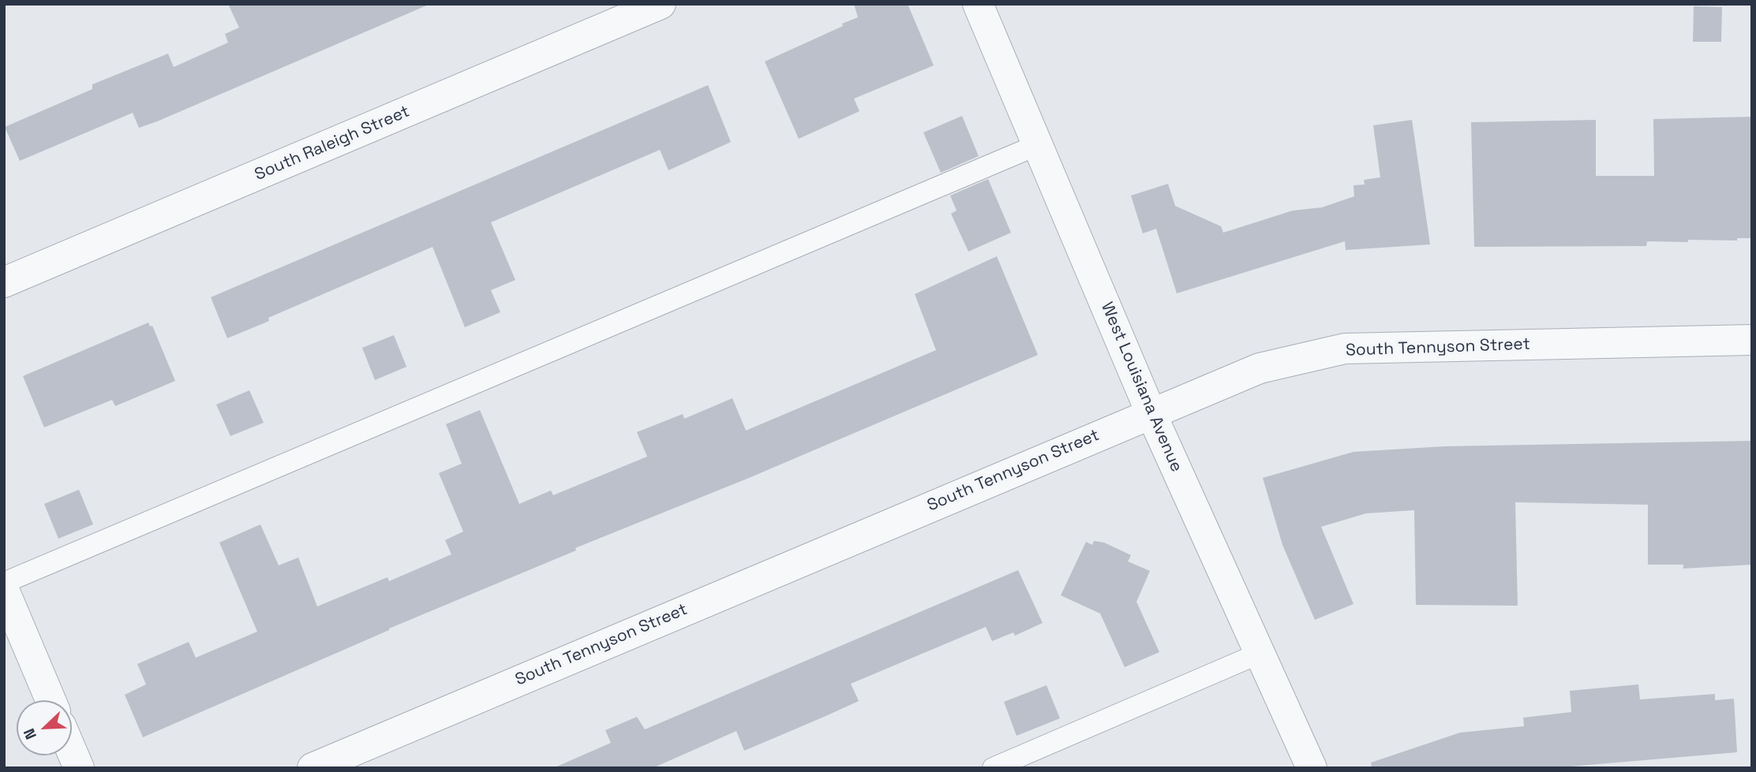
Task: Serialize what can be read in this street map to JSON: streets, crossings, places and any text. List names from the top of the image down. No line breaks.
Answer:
{"streets":{"street":["South Raleigh Street","South Tennyson Street","West Louisiana Avenue"]},"crossings":[["South Tennyson Street","West Louisiana Avenue"]],"north":"bottom left"}
